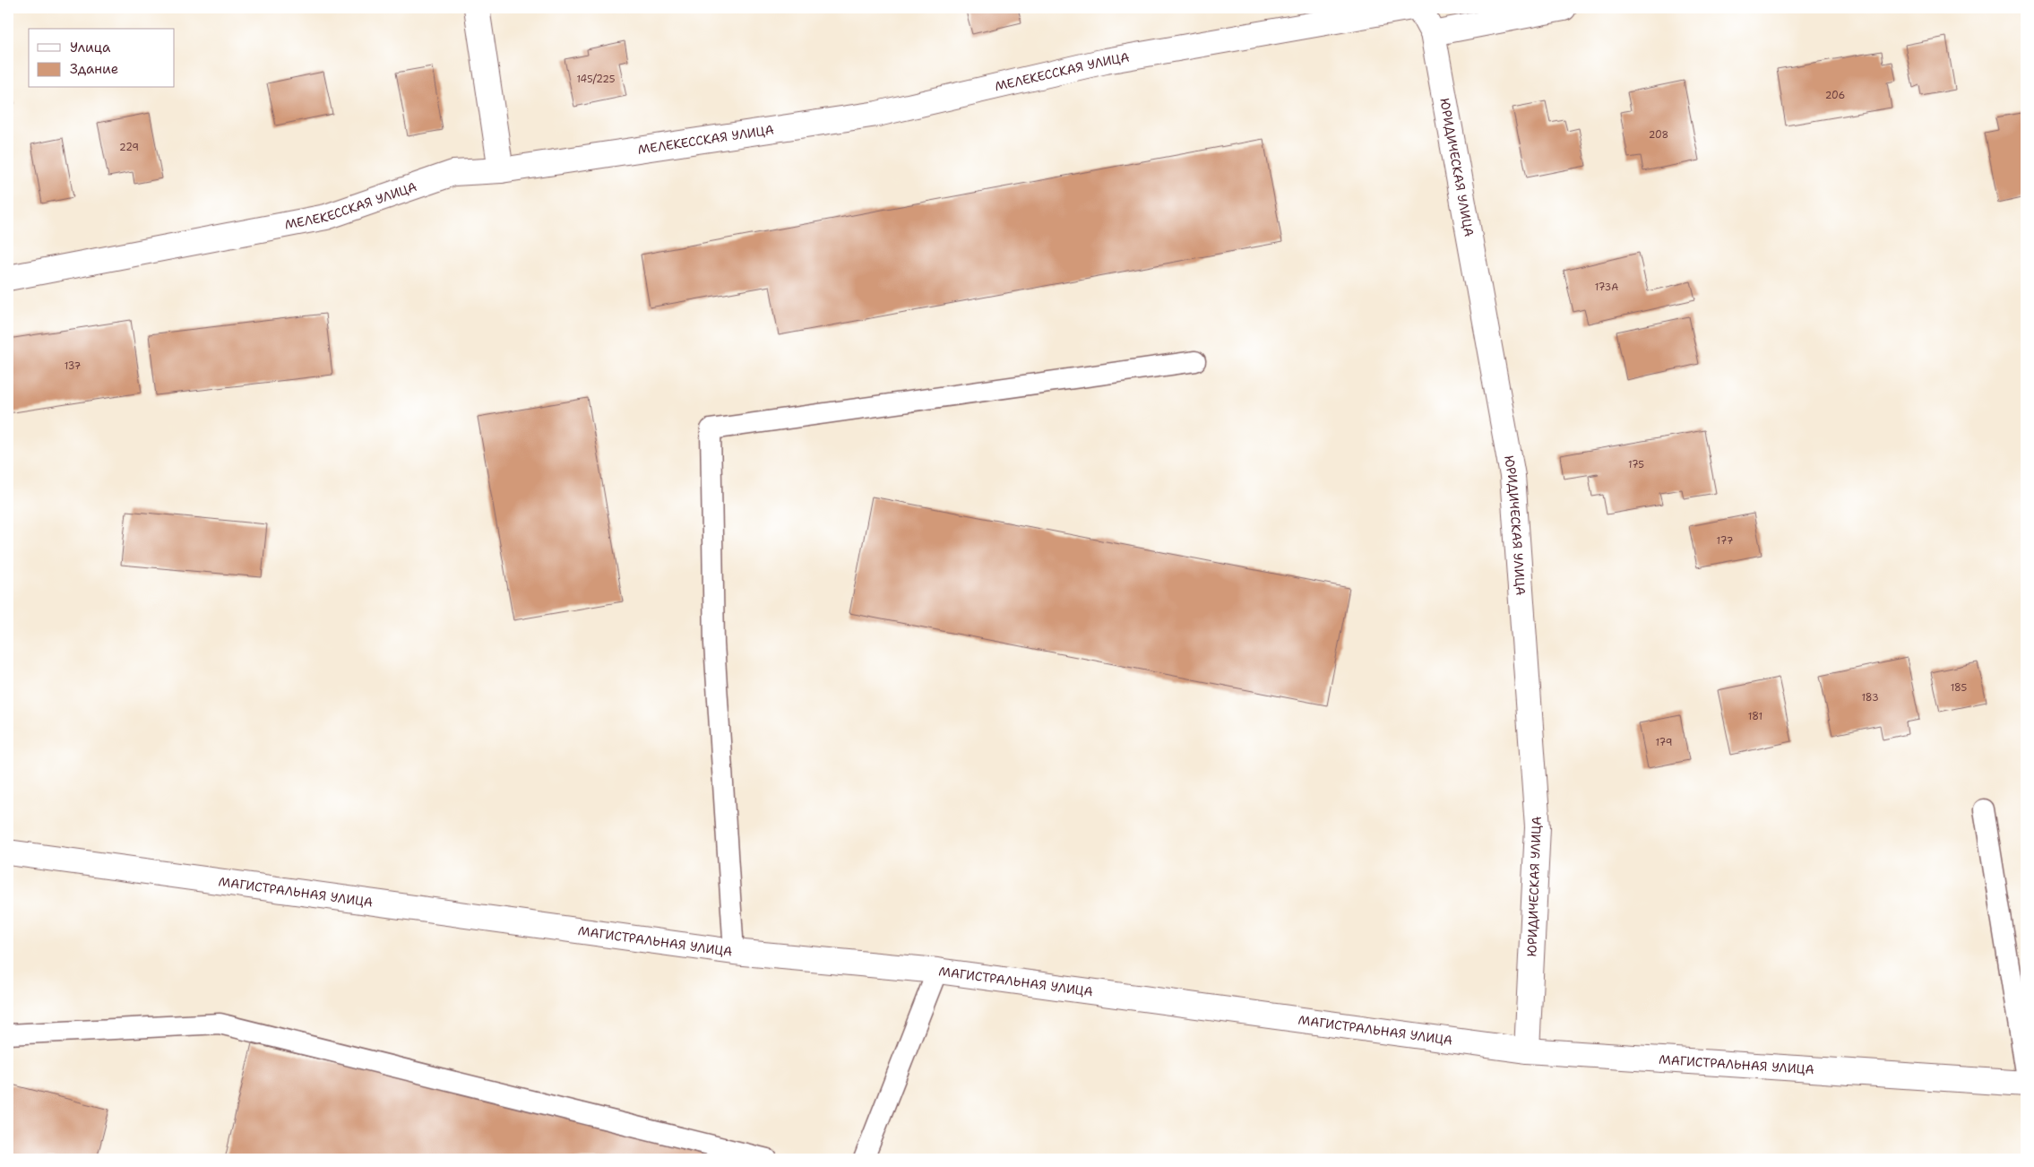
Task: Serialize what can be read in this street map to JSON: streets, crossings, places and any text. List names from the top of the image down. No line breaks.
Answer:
{"streets":{"street":["МЕЛЕКЕССКАЯ УЛИЦА","ЮРИДИЧЕСКАЯ УЛИЦА","МАГИСТРАЛЬНАЯ УЛИЦА"]},"crossings":[["ЮРИДИЧЕСКАЯ УЛИЦА","МАГИСТРАЛЬНАЯ УЛИЦА"]],"house_numbers":["145/225","206","208","229","173А","137","175","177","185","183","181","179"],"legend":["Улица","Здание"]}
